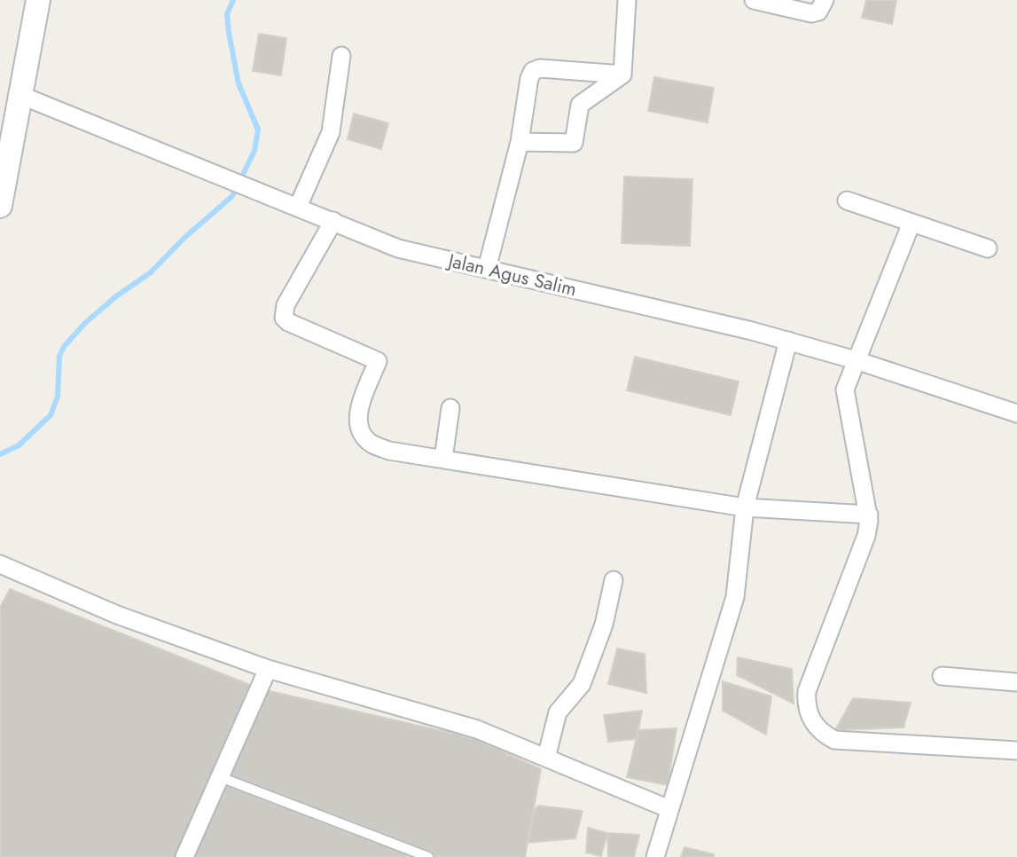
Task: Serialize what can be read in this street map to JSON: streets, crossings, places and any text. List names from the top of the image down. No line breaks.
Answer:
{"streets":{"street":["Jalan Agus Salim"]}}
